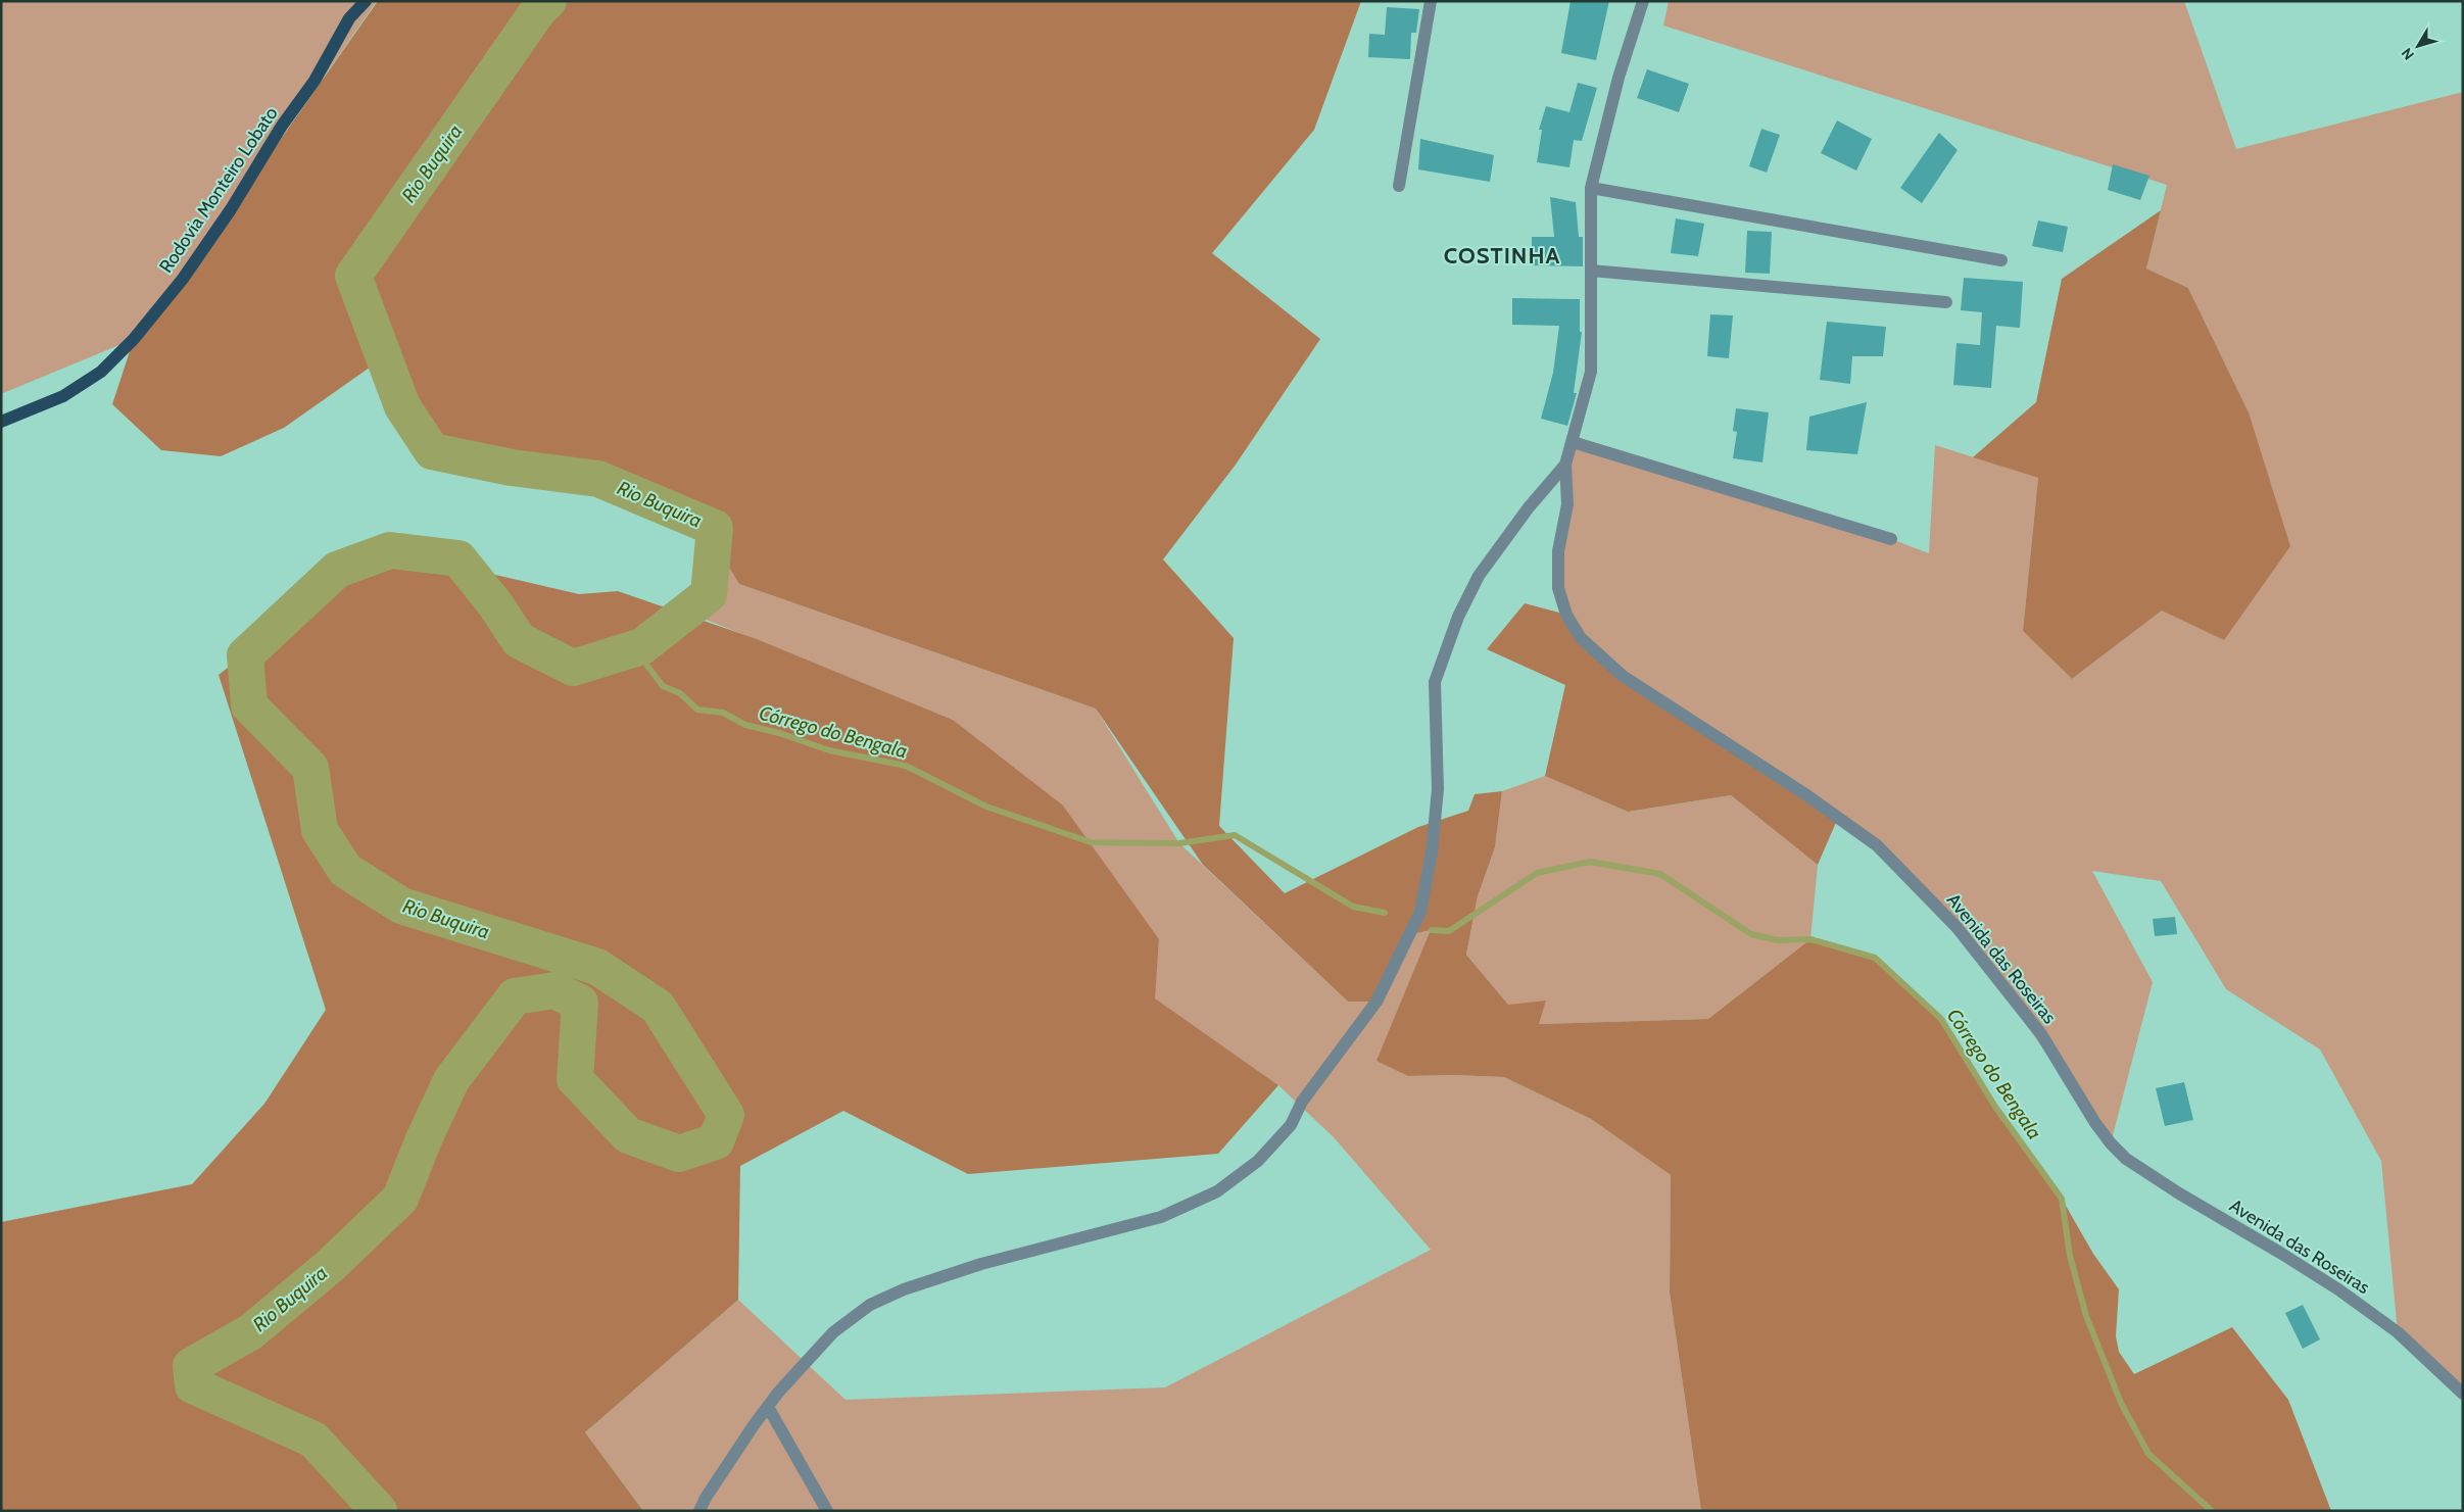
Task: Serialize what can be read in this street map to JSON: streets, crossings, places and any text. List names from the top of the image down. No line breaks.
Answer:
{"streets":{"main road":["Rodovia Monteiro Lobato"],"street":["Avenida das Roseiras"]},"districts":["COSTINHA"],"water":["Rio Buquira","Córrego do Bengala"],"north":"bottom left"}
